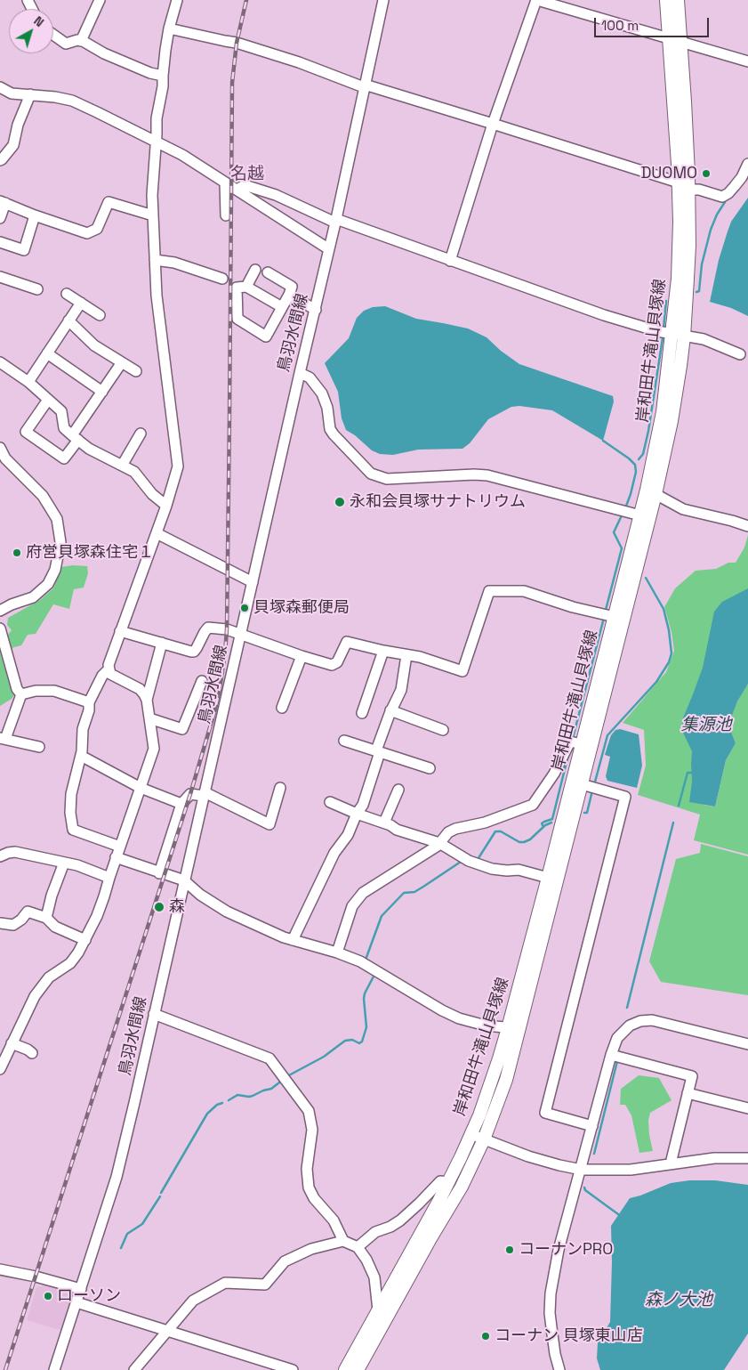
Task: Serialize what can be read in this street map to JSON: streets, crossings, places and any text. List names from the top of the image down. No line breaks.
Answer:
{"streets":{"main road":["岸和田牛滝山貝塚線"],"street":["鳥羽水間線"]},"districts":["名越"],"water":["集源池","森ノ大池"],"places":["DUOMO","永和会貝塚サナトリウム","府営貝塚森住宅１","貝塚森郵便局","森","コーナンPRO","ローソン","コーナン 貝塚東山店"],"scale_bar":"100 m","north":"top right"}
